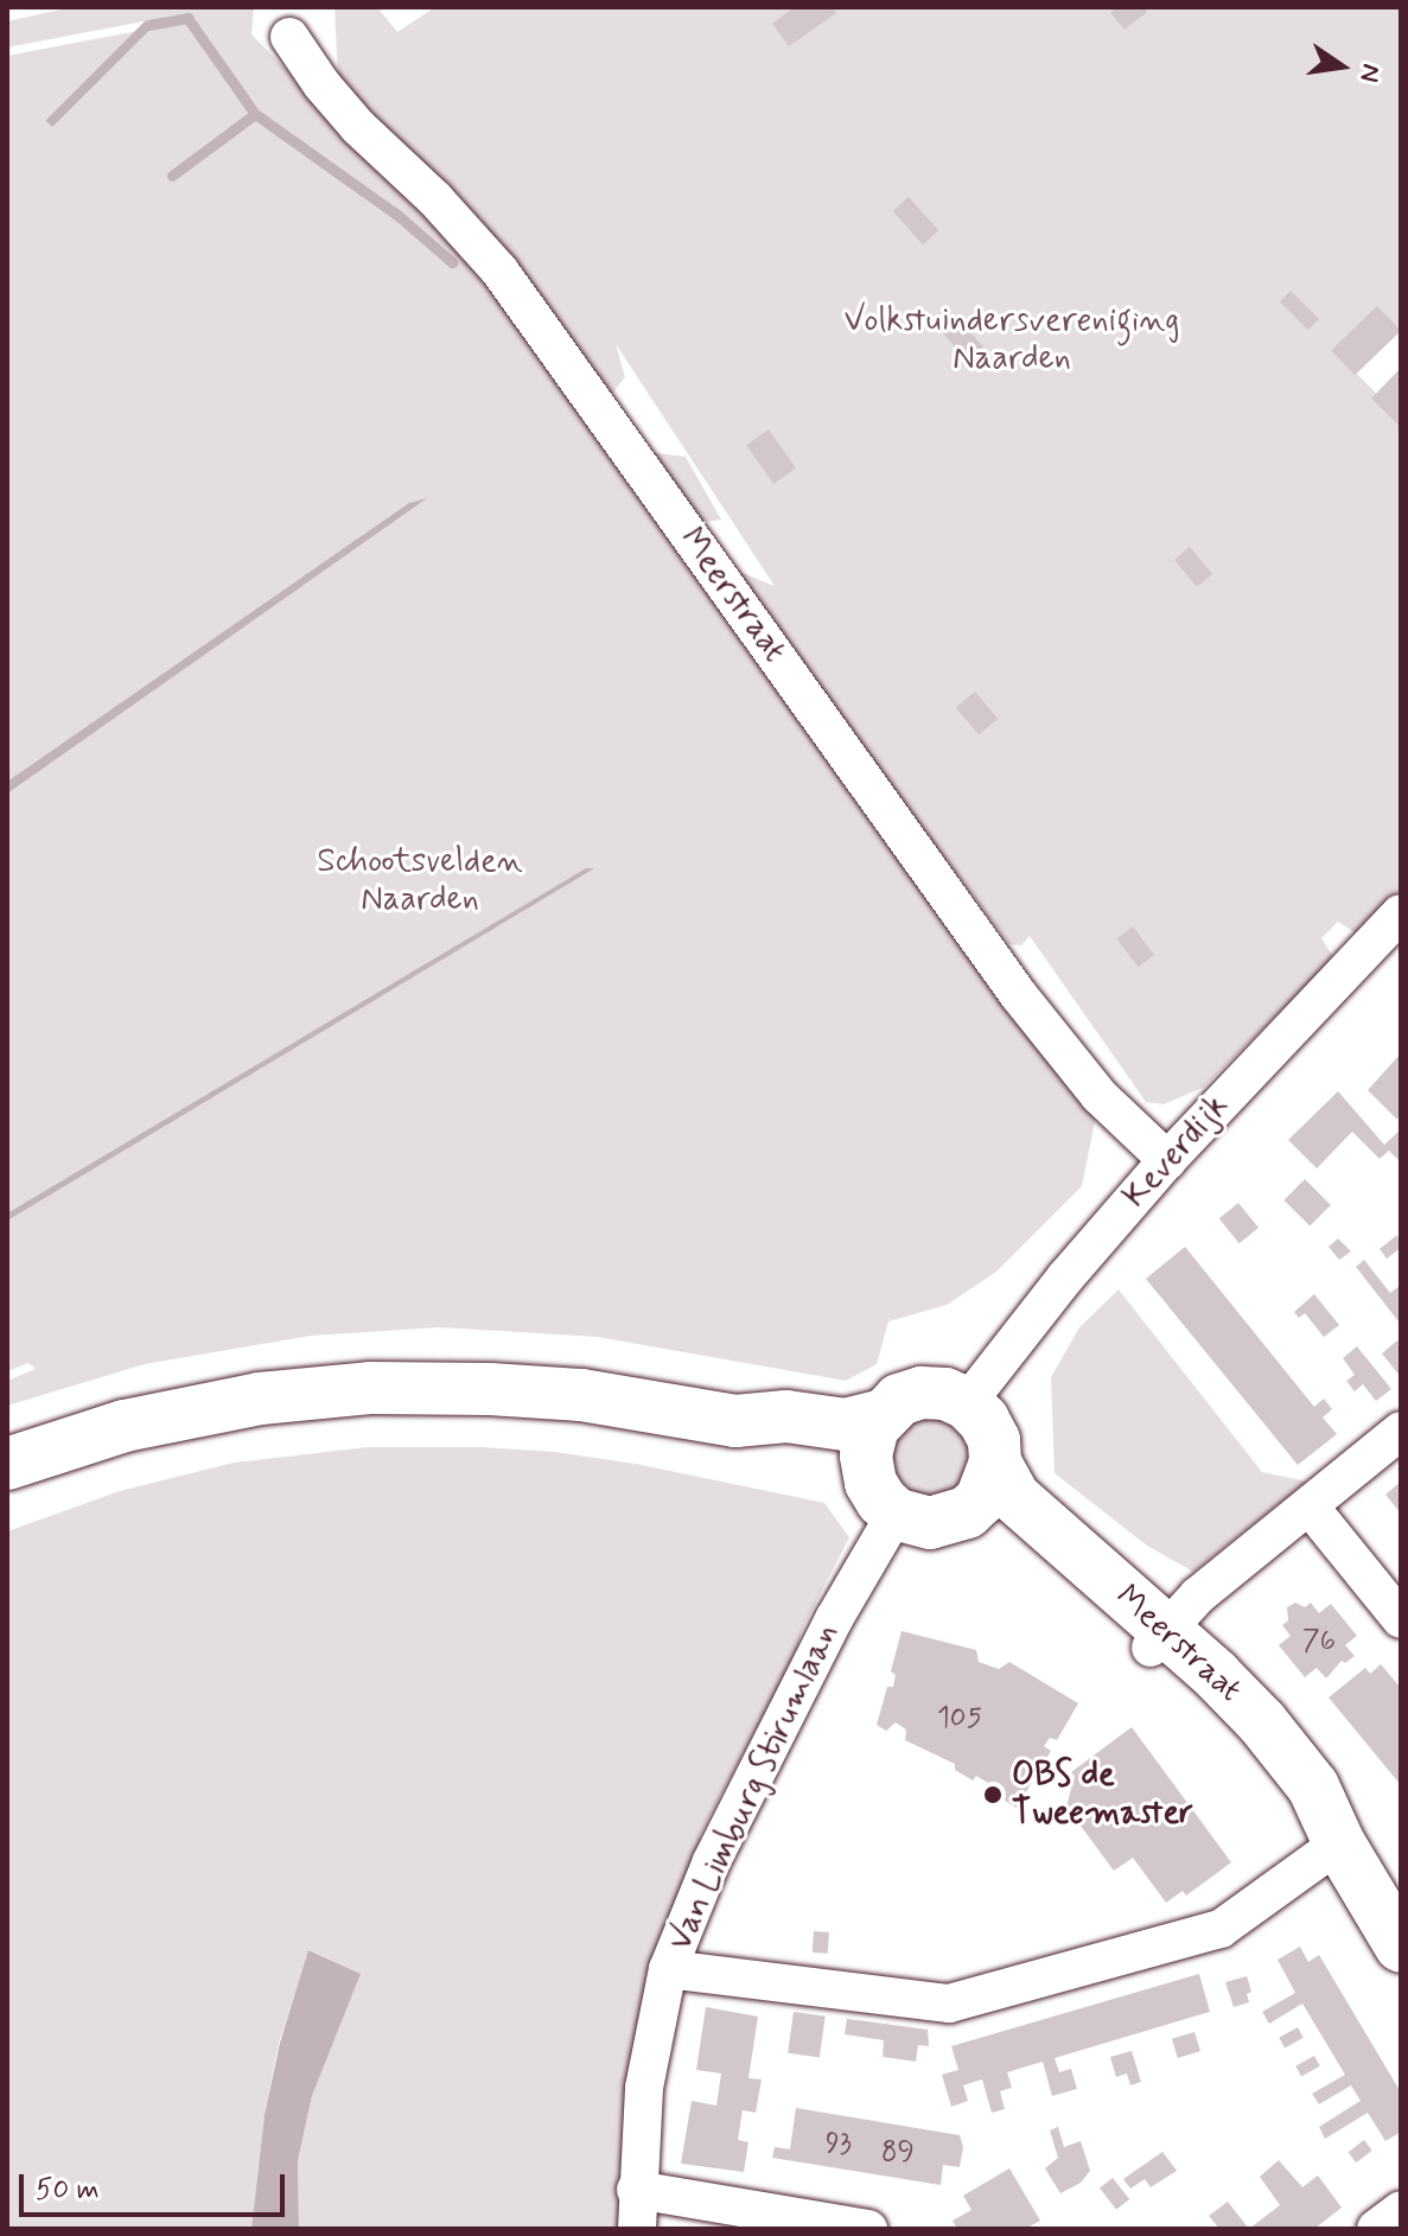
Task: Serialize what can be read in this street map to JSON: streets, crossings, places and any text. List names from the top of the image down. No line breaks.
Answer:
{"streets":{"street":["Meerstraat","Keverdijk","Van Limburg Stirumlaan"]},"crossings":[["Meerstraat","Keverdijk"],["Meerstraat","Van Limburg Stirumlaan"],["Keverdijk","Van Limburg Stirumlaan"]],"parks":["Volkstuindersvereniging Naarden","Schootsvelden Naarden"],"places":["OBS de Tweemaster"],"house_numbers":["76","105","93","89"],"scale_bar":"50 m","north":"right"}
